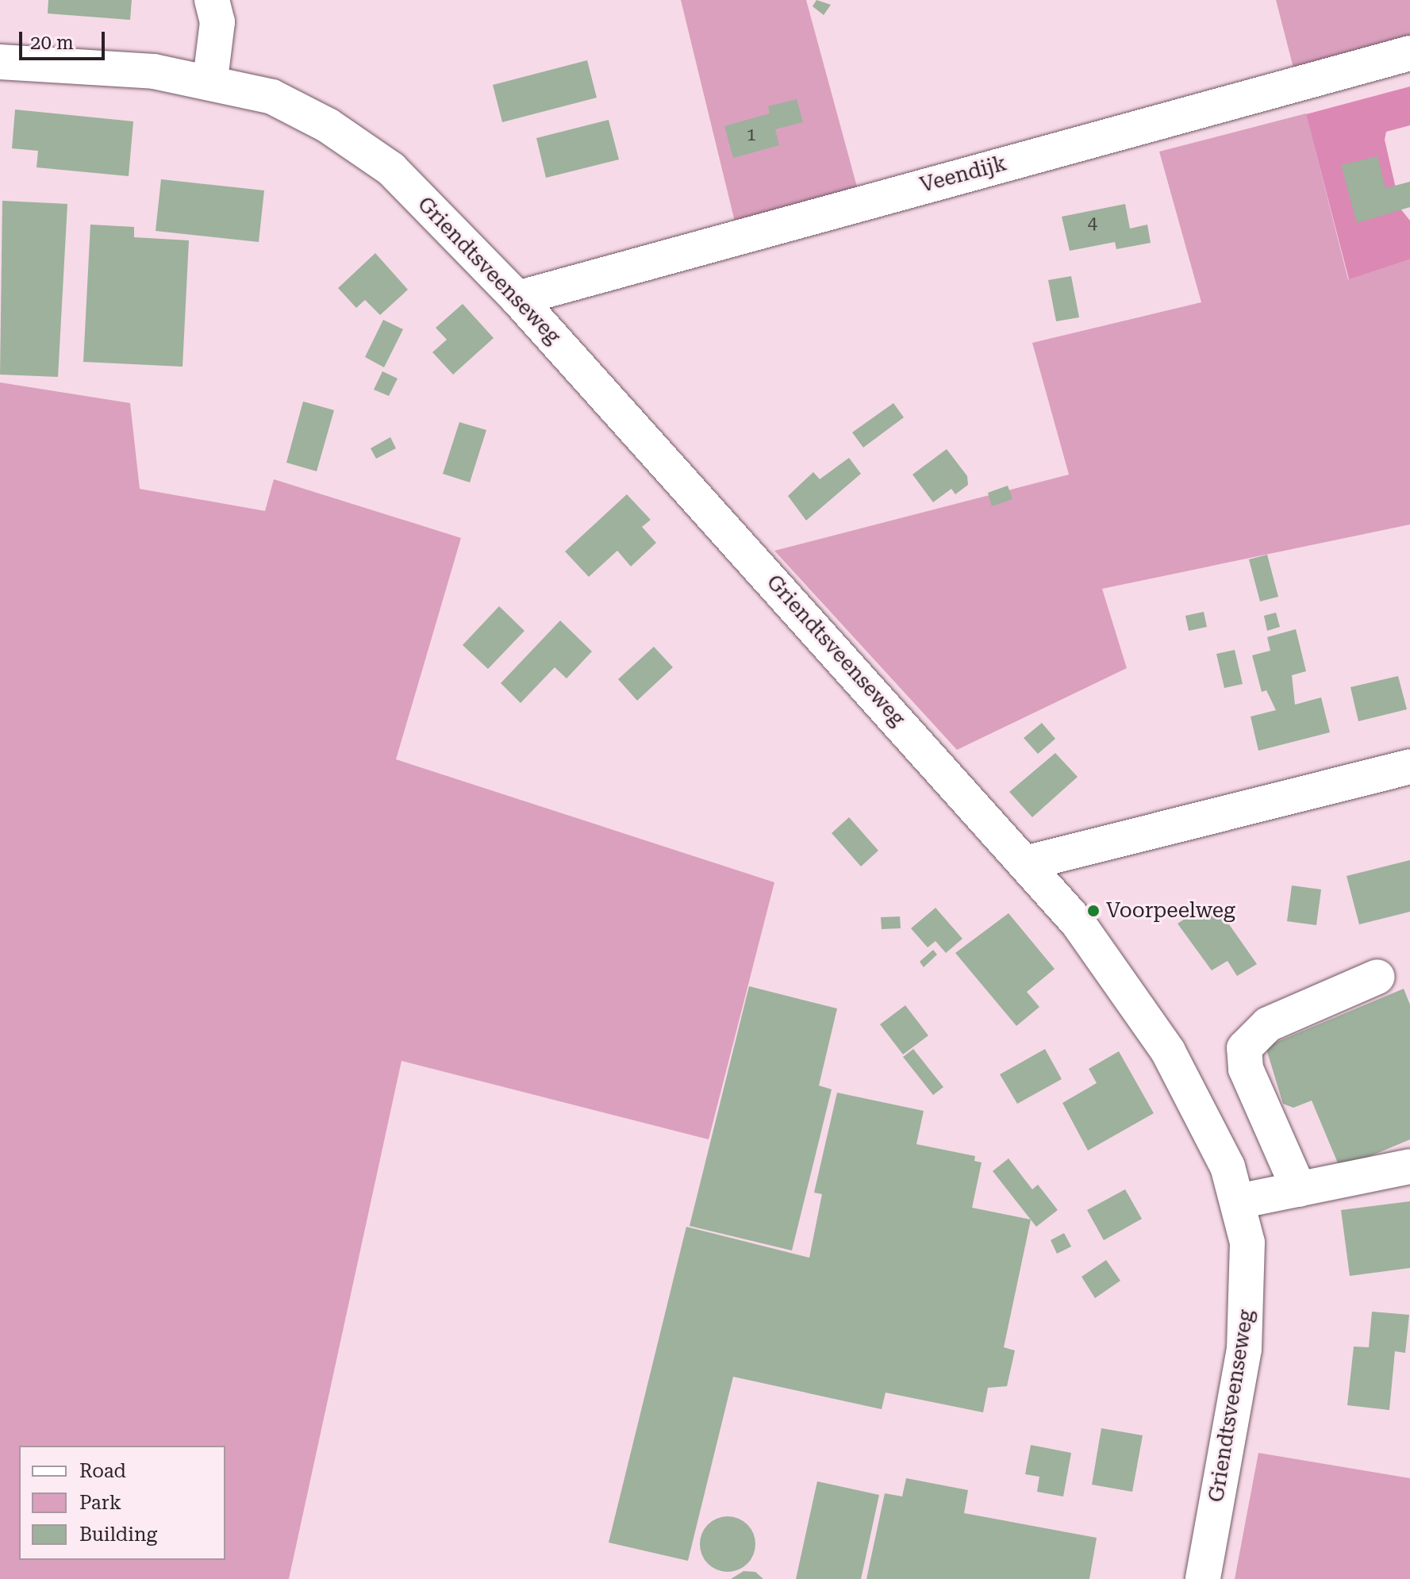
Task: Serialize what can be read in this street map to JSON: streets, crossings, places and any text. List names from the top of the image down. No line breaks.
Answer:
{"streets":{"street":["Veendijk","Griendtsveenseweg"]},"crossings":[["Veendijk","Griendtsveenseweg"]],"places":["Voorpeelweg"],"house_numbers":["1","4"],"legend":["Road","Park","Building"],"scale_bar":"20 m"}
